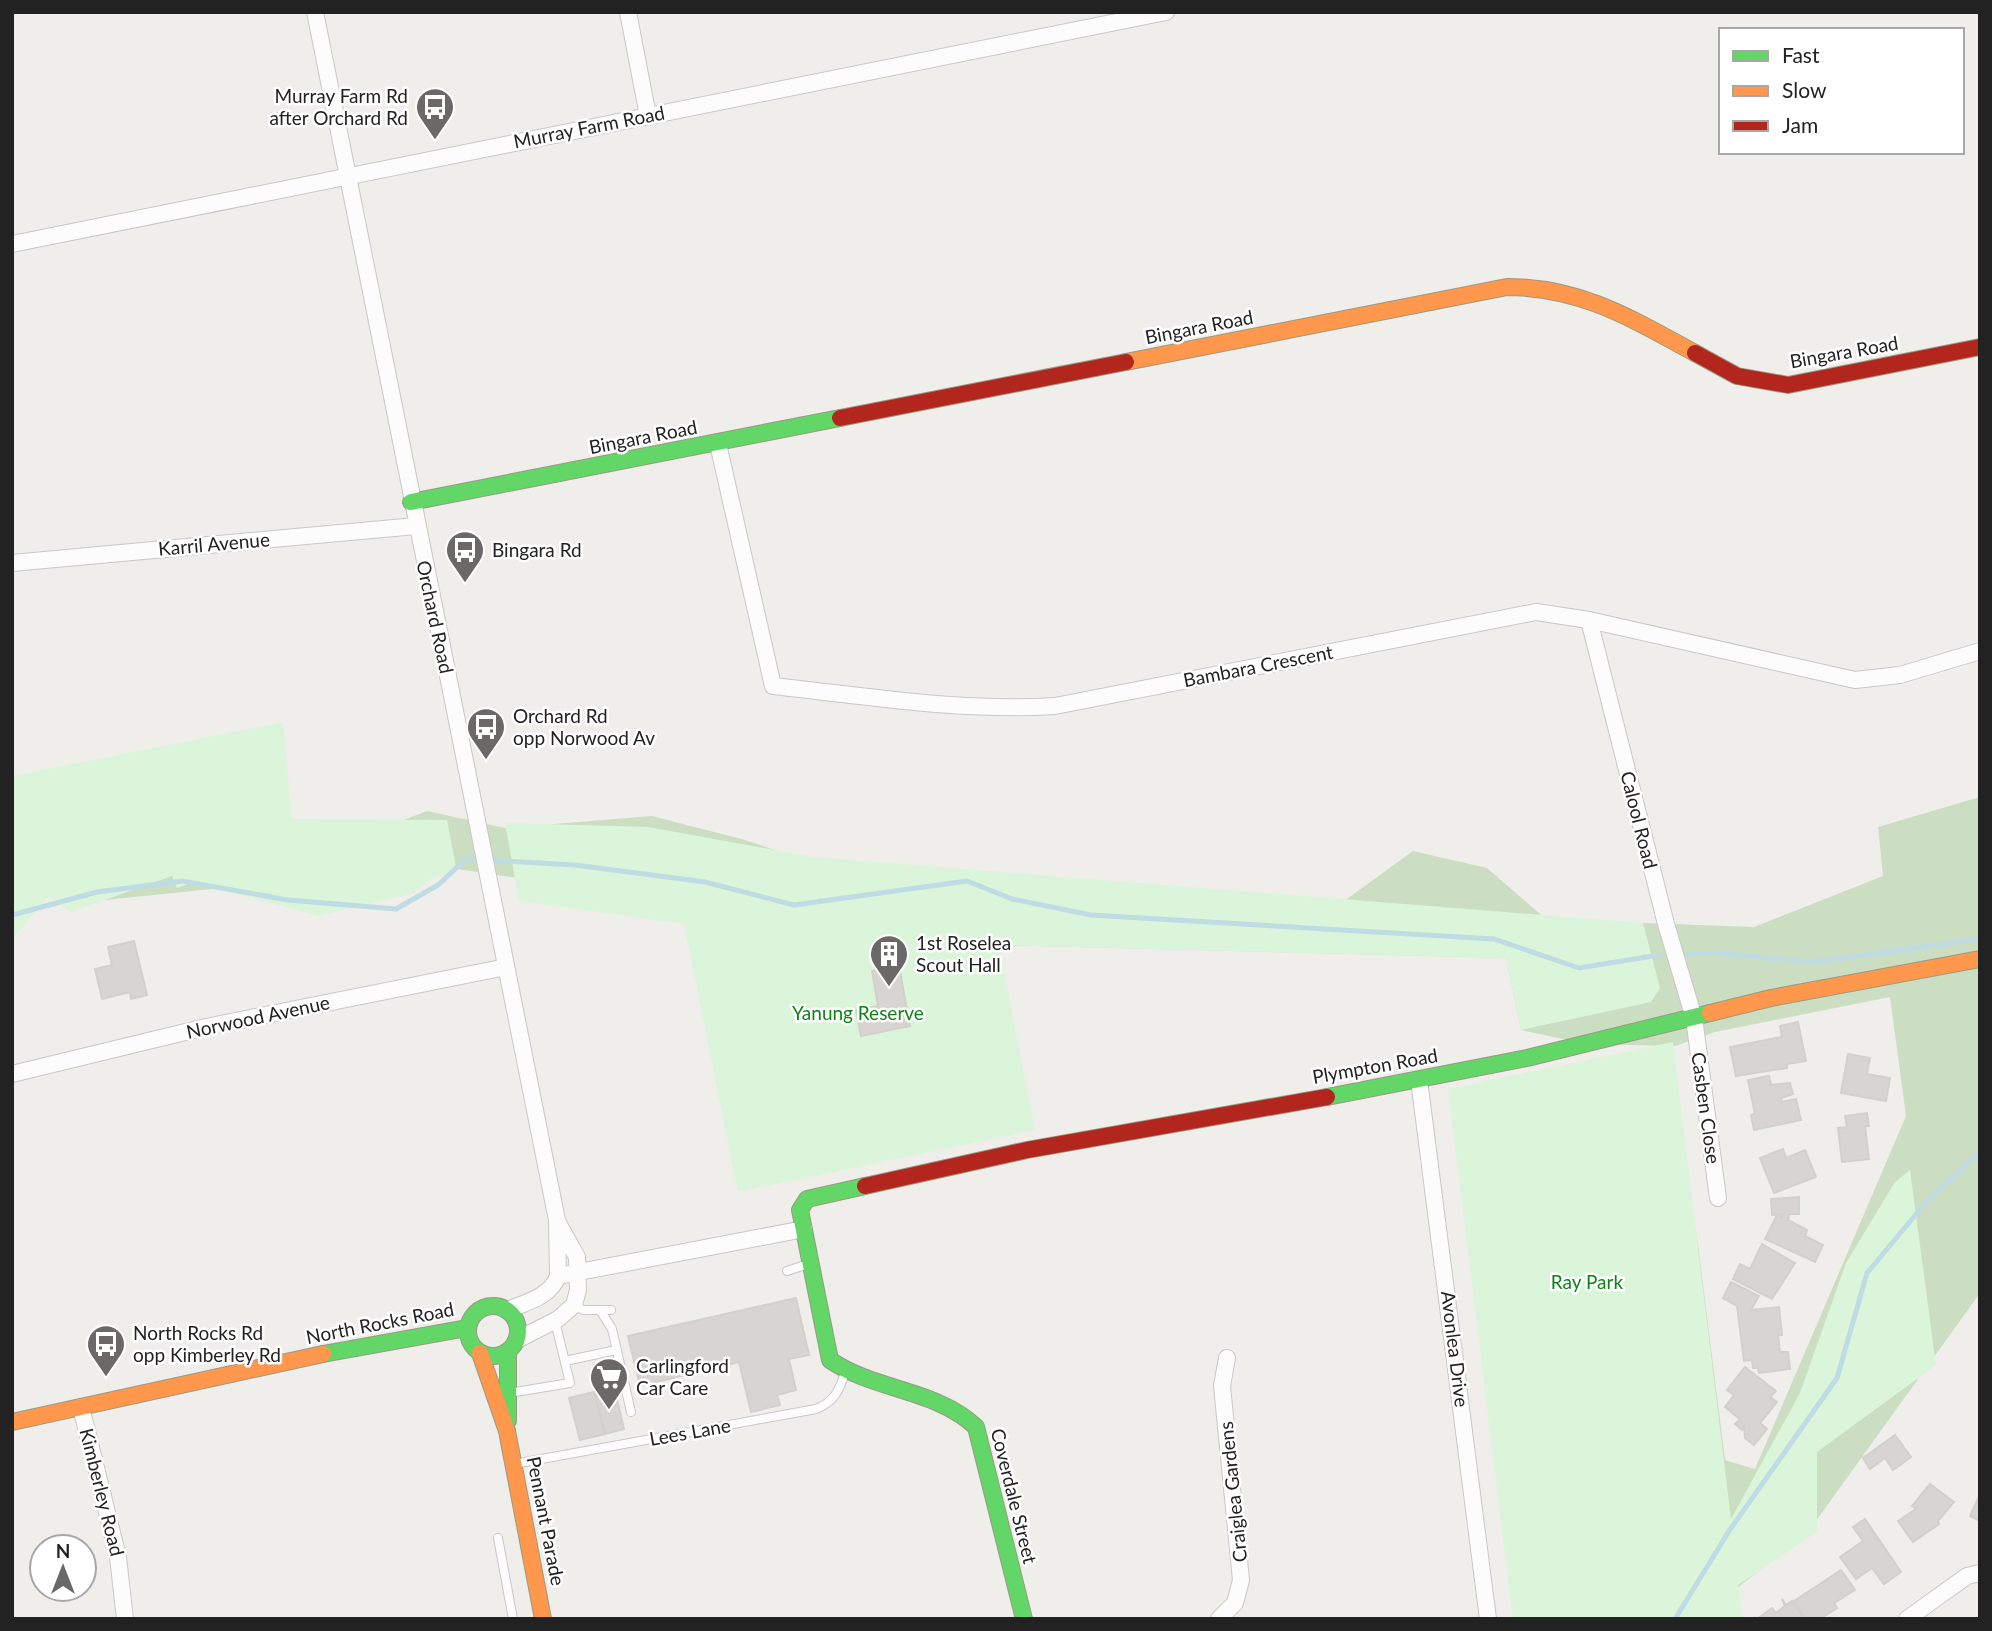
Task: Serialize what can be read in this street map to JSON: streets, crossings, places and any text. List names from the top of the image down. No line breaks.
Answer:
{"streets":{"street":["Murray Farm Road","Bingara Road","Karril Avenue","Orchard Road","Bambara Crescent","Calool Road","Norwood Avenue","Plympton Road","Casben Close","North Rocks Road","Avonlea Drive","Kimberley Road","Craiglea Gardens","Coverdale Street","Pennant Parade"],"lane":["Lees Lane"]},"crossings":[["Murray Farm Road","Orchard Road"],["Bingara Road","Orchard Road"],["Bingara Road","Bambara Crescent"],["Karril Avenue","Orchard Road"],["Orchard Road","Norwood Avenue"],["Bambara Crescent","Calool Road"],["Calool Road","Plympton Road"],["Calool Road","Casben Close"],["Plympton Road","Casben Close"],["Plympton Road","Avonlea Drive"],["North Rocks Road","Kimberley Road"],["North Rocks Road","Pennant Parade"],["Lees Lane","Coverdale Street"],["Lees Lane","Pennant Parade"]],"parks":["Yanung Reserve","Ray Park"],"places":{"bus stop":["Murray Farm Rd after Orchard Rd","Bingara Rd","Orchard Rd opp Norwood Av","North Rocks Rd opp Kimberley Rd"],"building":["1st Roselea Scout Hall"],"supermarket":["Carlingford Car Care"]},"legend":["Fast","Slow","Jam"],"north":"top"}
